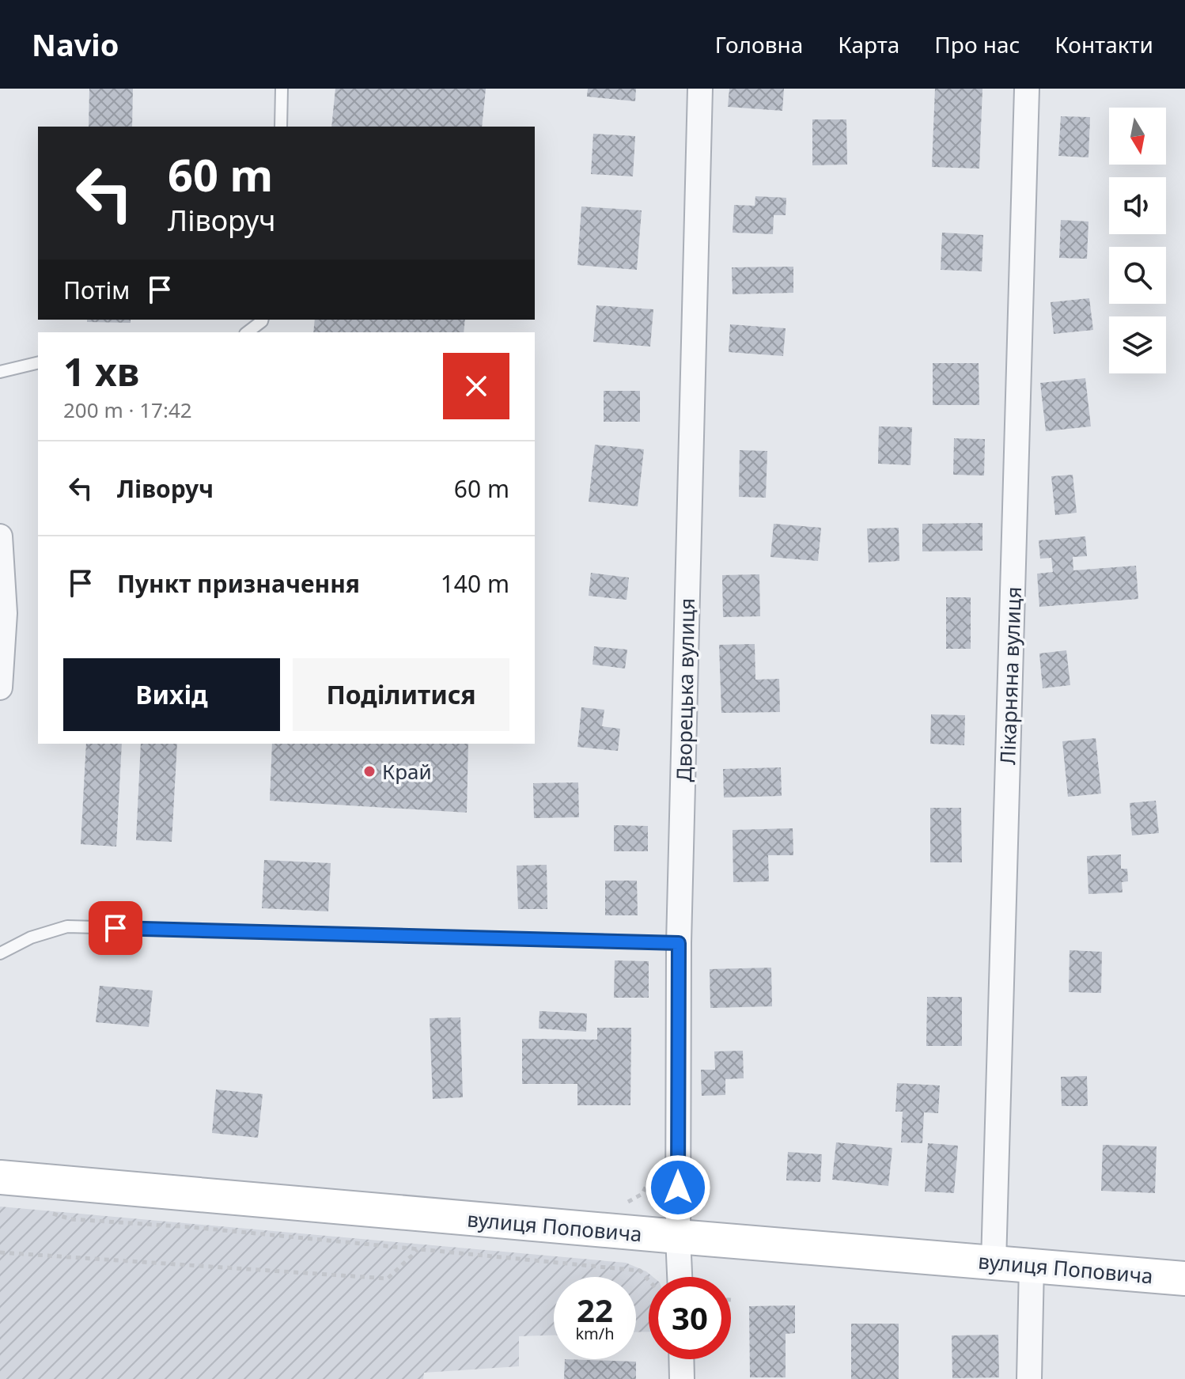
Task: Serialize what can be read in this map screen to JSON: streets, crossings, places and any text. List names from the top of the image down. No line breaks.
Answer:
{"streets":{"main road":["вулиця Поповича"],"street":["Лікарняна вулиця","Дворецька вулиця"]},"crossings":[["Лікарняна вулиця","вулиця Поповича"],["Дворецька вулиця","вулиця Поповича"]],"places":["Край"],"north":"bottom","page":{"header":"Navio","nav":["Головна","Карта","Про нас","Контакти"],"turn":["60 m","Ліворуч"],"then":"Потім","heading":["1 хв","200 m · 17:42"],"list":[{"name":"Ліворуч","value":"60 m"},{"name":"Пункт призначення","value":"140 m"}],"buttons":["Вихід","Поділитися"],"speed":"22 km/h","limit":"30"}}
